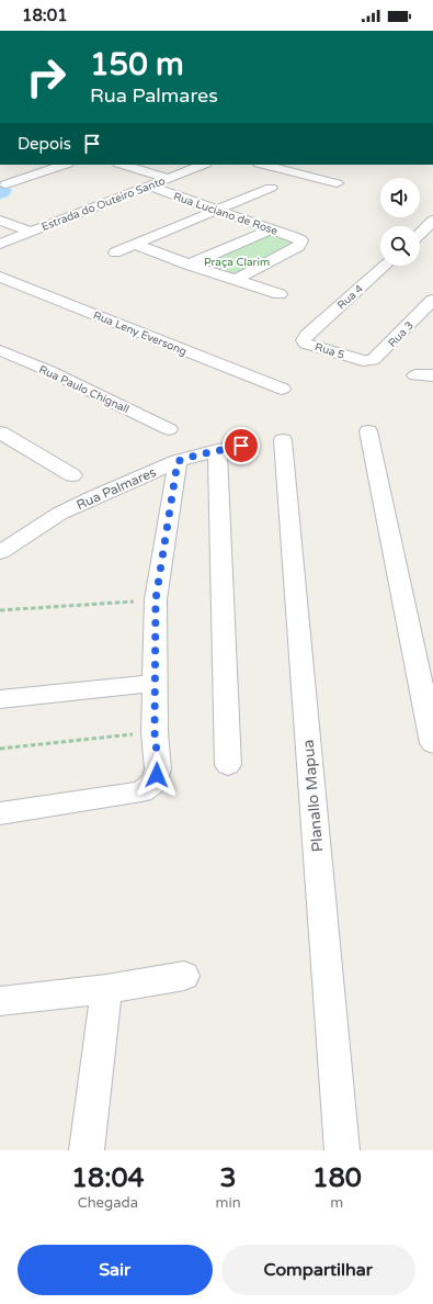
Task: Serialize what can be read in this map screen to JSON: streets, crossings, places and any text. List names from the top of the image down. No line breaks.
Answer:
{"streets":{"street":["Estrada do Outeiro Santo","Rua Luciano de Rose","Rua 4","Rua Leny Eversong","Rua 3","Rua 5","Rua Paulo Chignall","Rua Palmares","Planallo Mapua"]},"crossings":[["Estrada do Outeiro Santo","Rua Luciano de Rose"],["Rua 4","Rua 5"],["Rua 3","Rua 5"]],"parks":["Praça Clarim"],"page":{"status":"18:01","turn":["150 m","Rua Palmares"],"then":"Depois","eta":["18:04","Chegada","3","min","180","m"],"buttons":["Sair","Compartilhar"]}}
